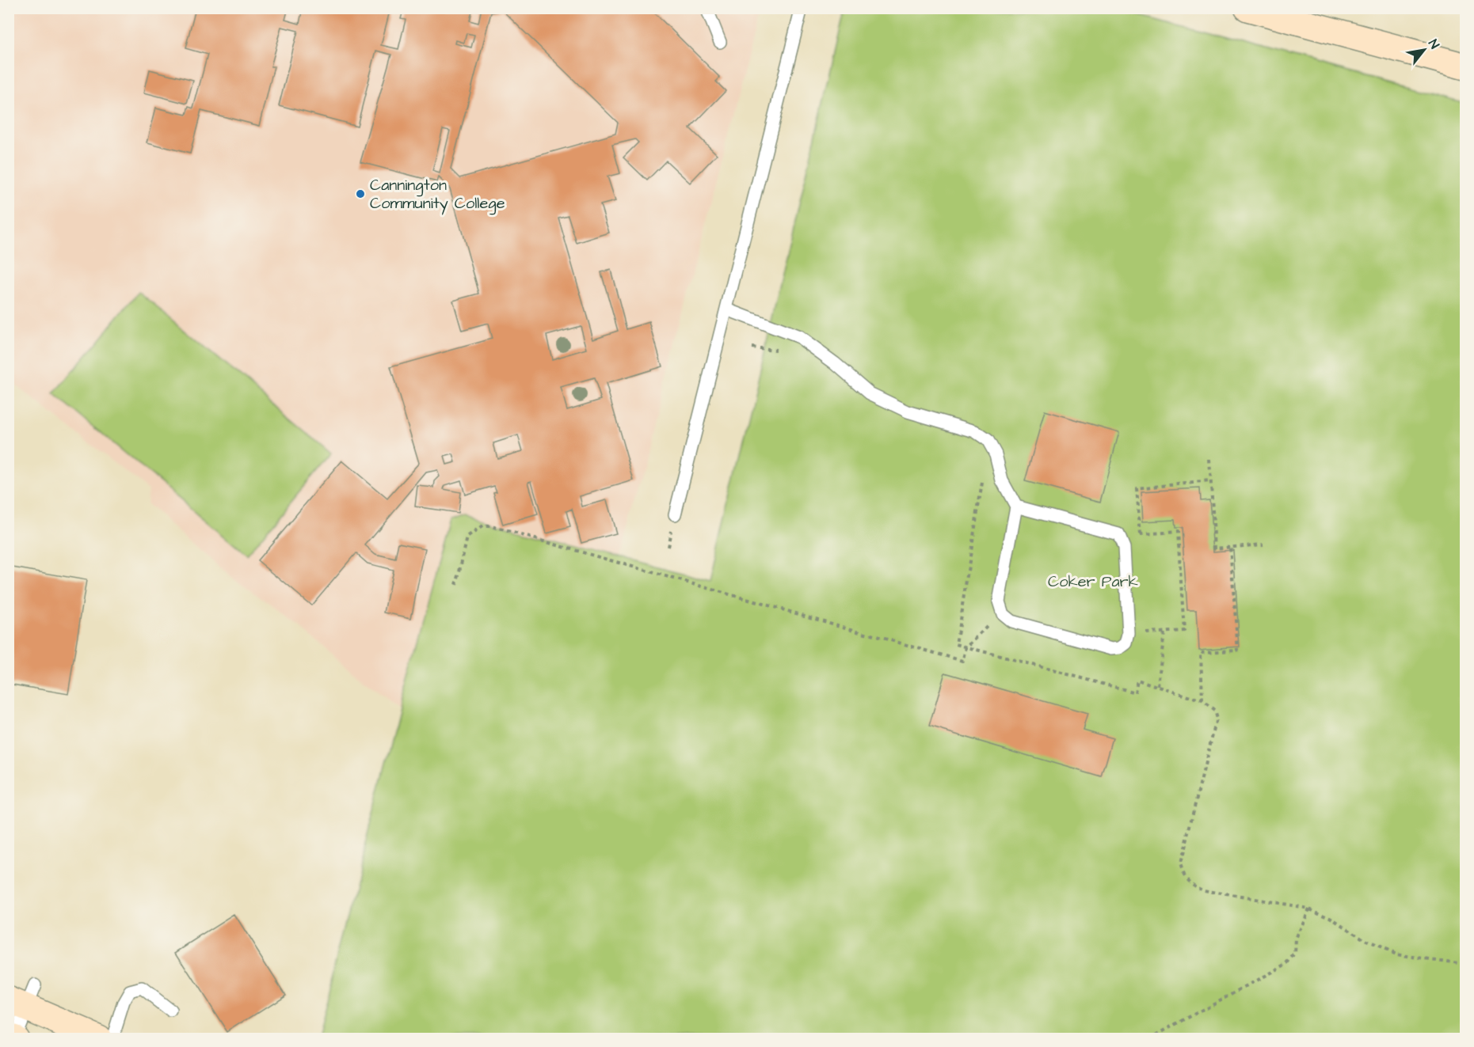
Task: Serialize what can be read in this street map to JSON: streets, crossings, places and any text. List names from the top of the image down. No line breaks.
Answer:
{"parks":["Coker Park"],"places":["Cannington Community College"],"north":"top right"}
